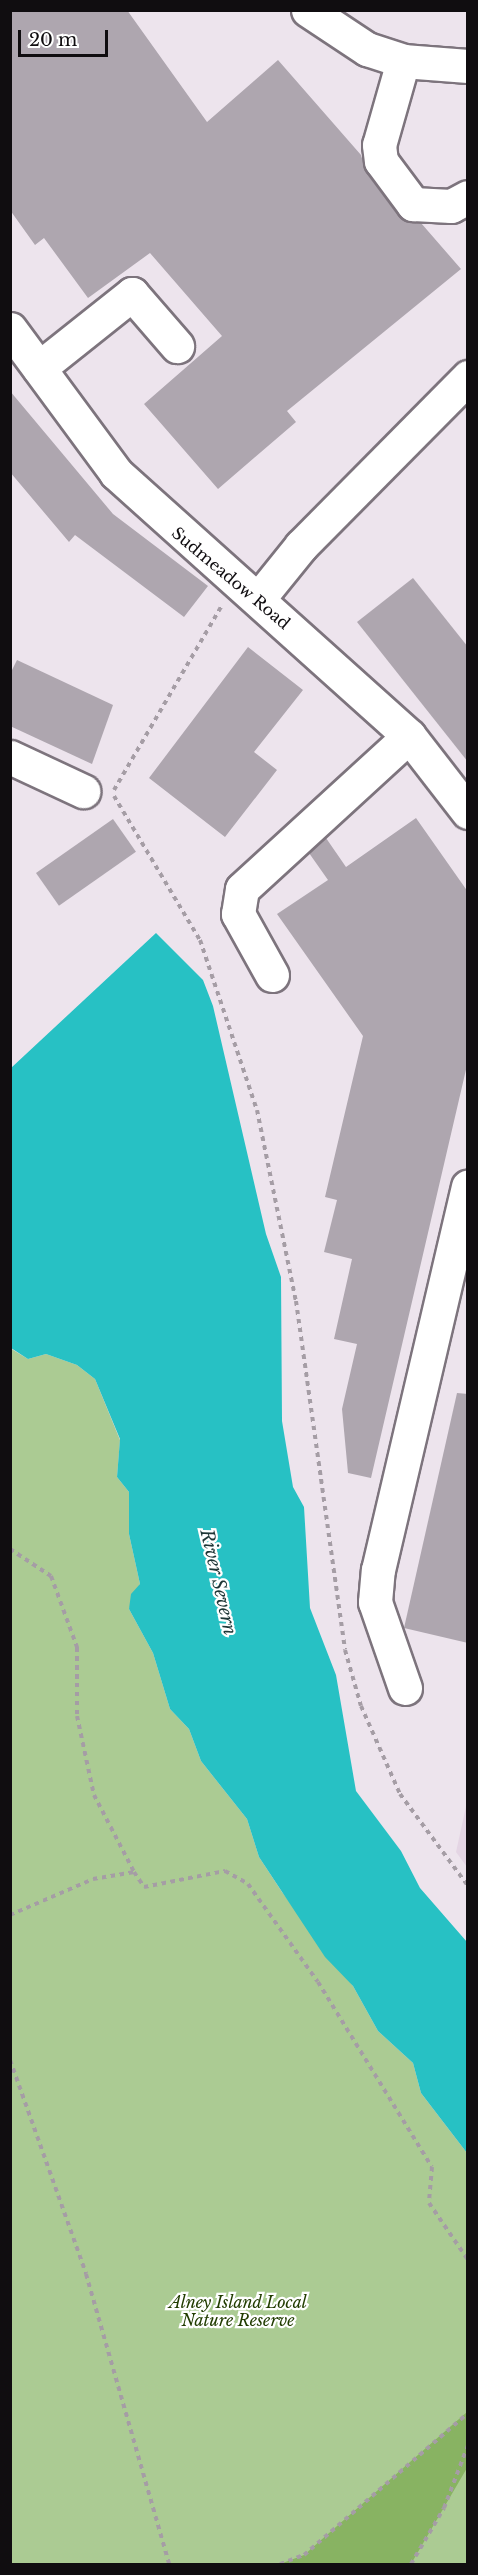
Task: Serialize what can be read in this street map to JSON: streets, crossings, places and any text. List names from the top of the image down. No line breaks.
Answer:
{"streets":{"street":["Sudmeadow Road"]},"water":["River Severn"],"parks":["Alney Island Local Nature Reserve"],"scale_bar":"20 m"}
